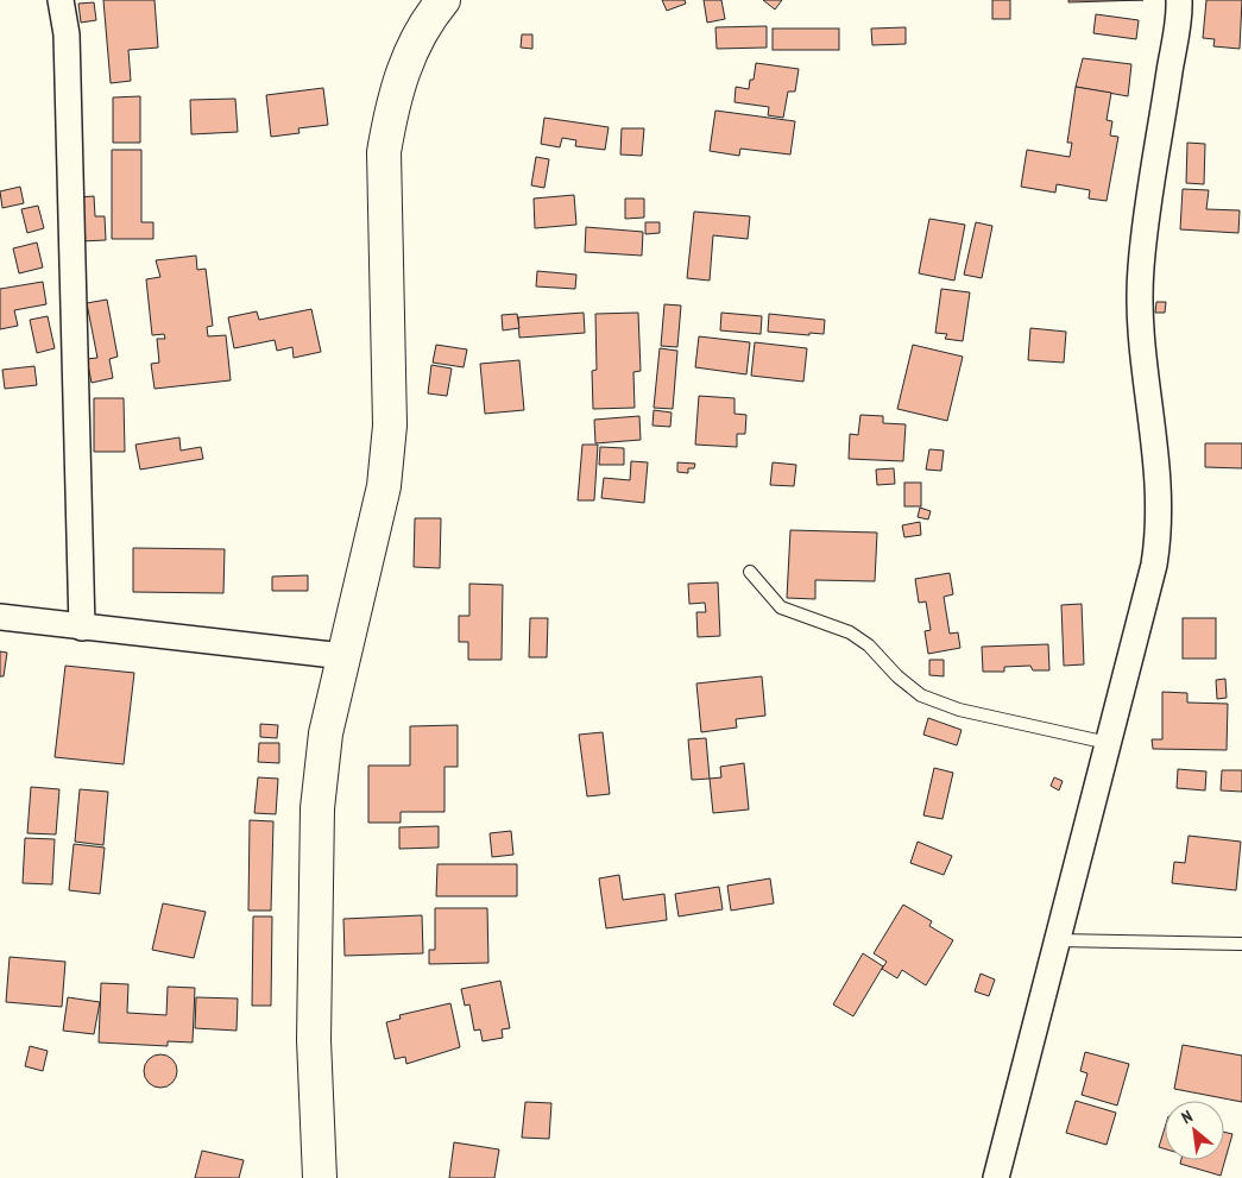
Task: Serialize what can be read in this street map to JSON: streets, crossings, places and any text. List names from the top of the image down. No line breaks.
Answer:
{"north":"top left"}
